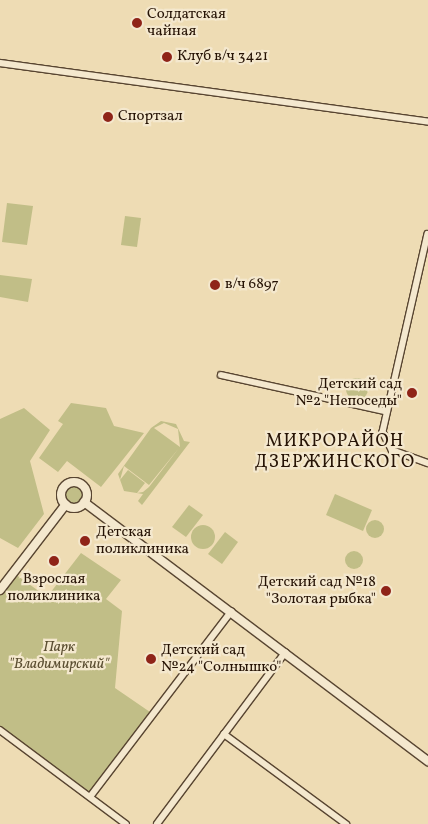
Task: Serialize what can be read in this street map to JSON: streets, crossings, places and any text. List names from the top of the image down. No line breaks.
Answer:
{"districts":["МИКРОРАЙОН ДЗЕРЖИНСКОГО"],"parks":["Парк \"Владимирский\""],"places":["Солдатская чайная","Клуб в/ч 3421","Спортзал","в/ч 6897","Детский сад №2 \"Непоседы\"","Детская поликлиника","Взрослая поликлиника","Детский сад №18 \"Золотая рыбка\"","Детский сад №24 \"Солнышко\""]}
